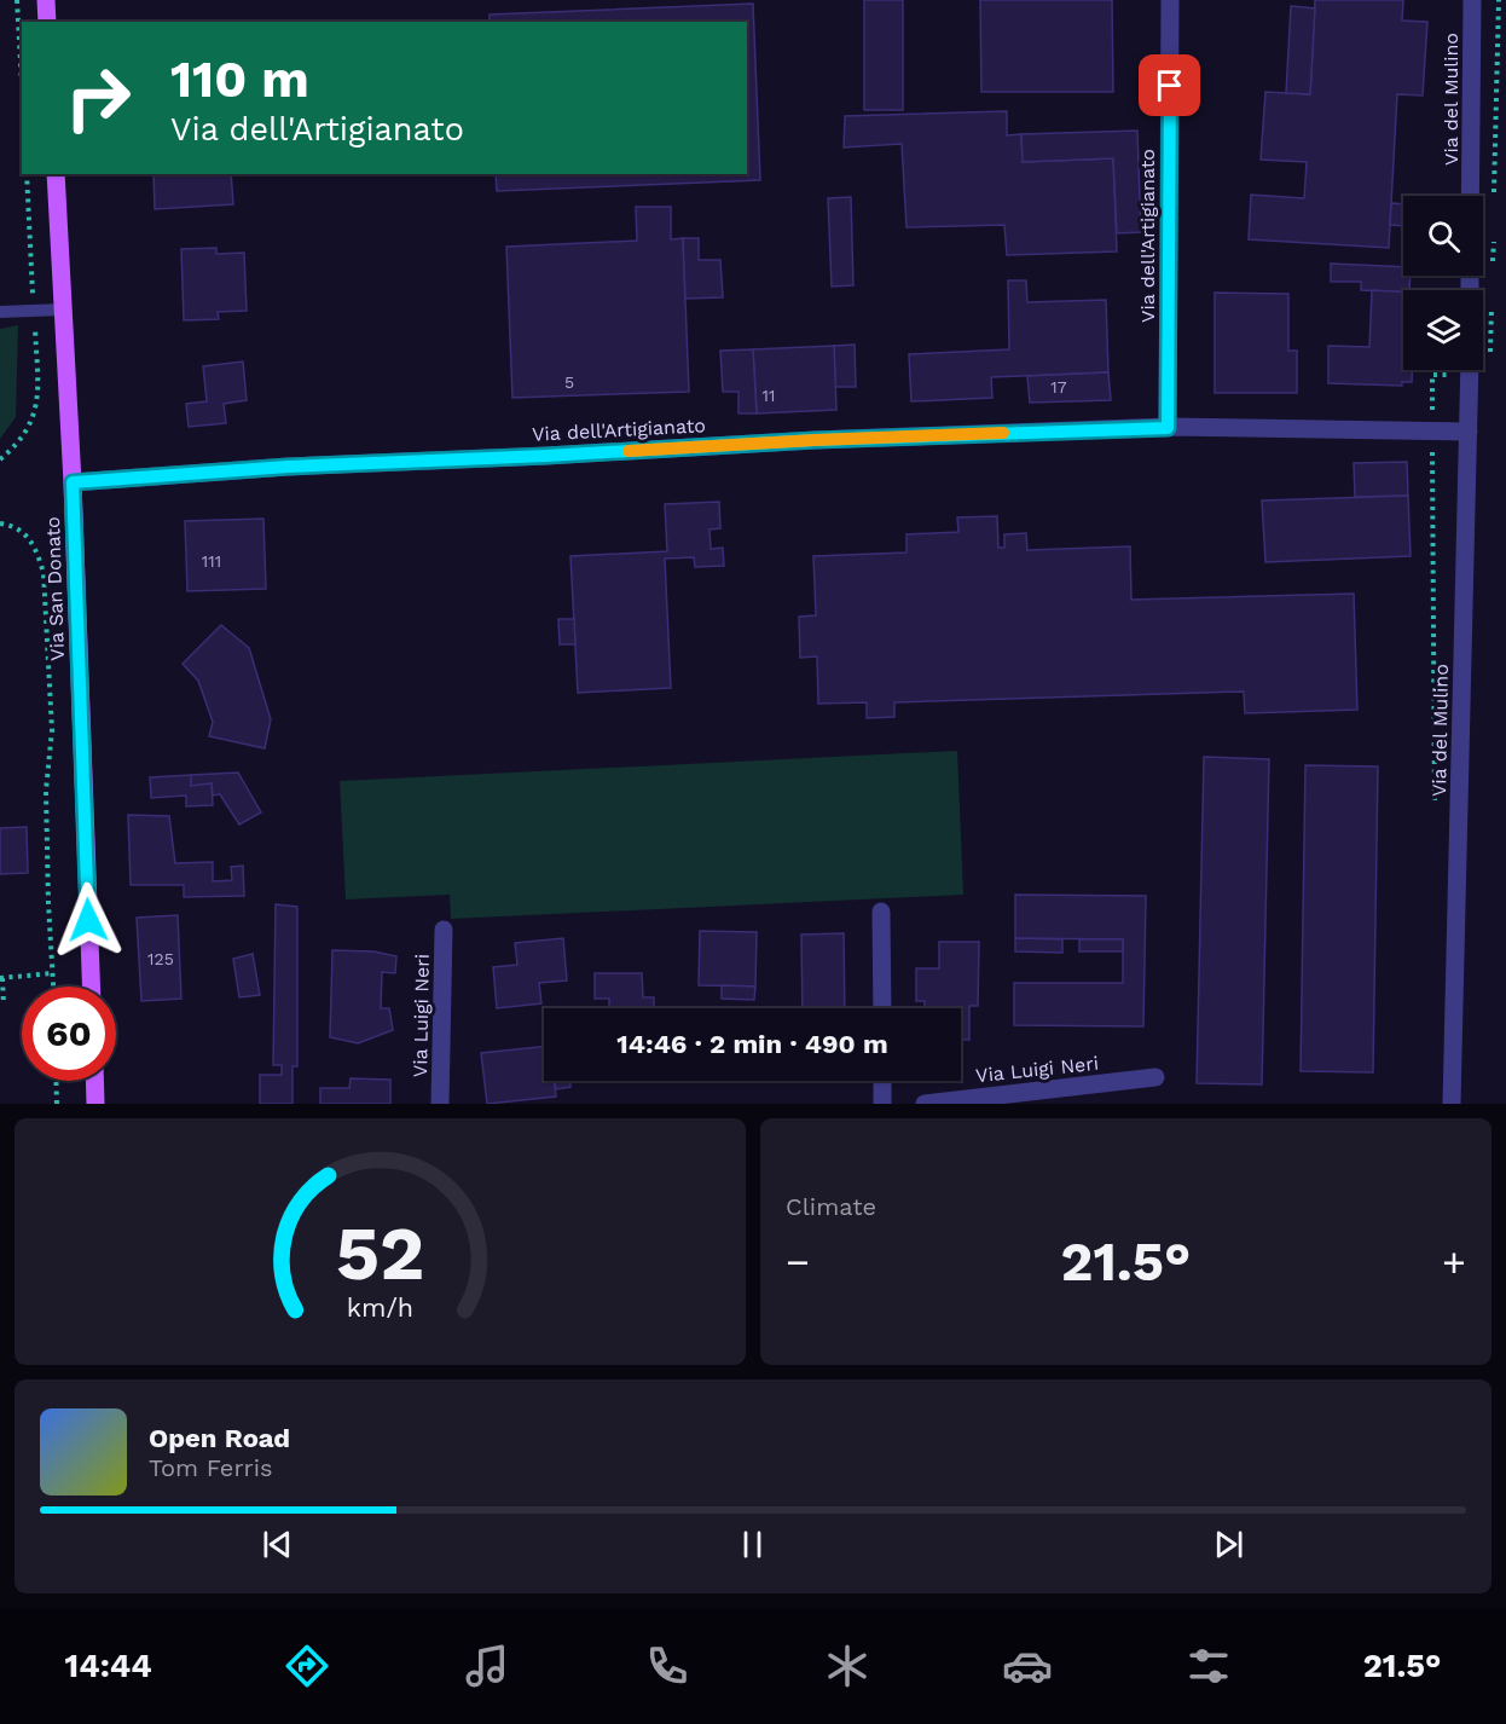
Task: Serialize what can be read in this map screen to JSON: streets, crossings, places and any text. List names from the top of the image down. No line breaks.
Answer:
{"streets":{"main road":["Via San Donato"],"street":["Via del Mulino","Via dell'Artigianato","Via Luigi Neri"]},"crossings":[["Via del Mulino","Via dell'Artigianato"],["Via dell'Artigianato","Via San Donato"]],"house_numbers":["5","17","11","111","125"],"page":{"turn":["110 m","Via dell'Artigianato"],"limit":"60","trip":"14:46 · 2 min · 490 m","tile":"Climate","heat":["−","21.5°","+"],"song":["Open Road","Tom Ferris"],"tabs":["14:44","21.5°"],"gauge":["52","km/h"]}}
